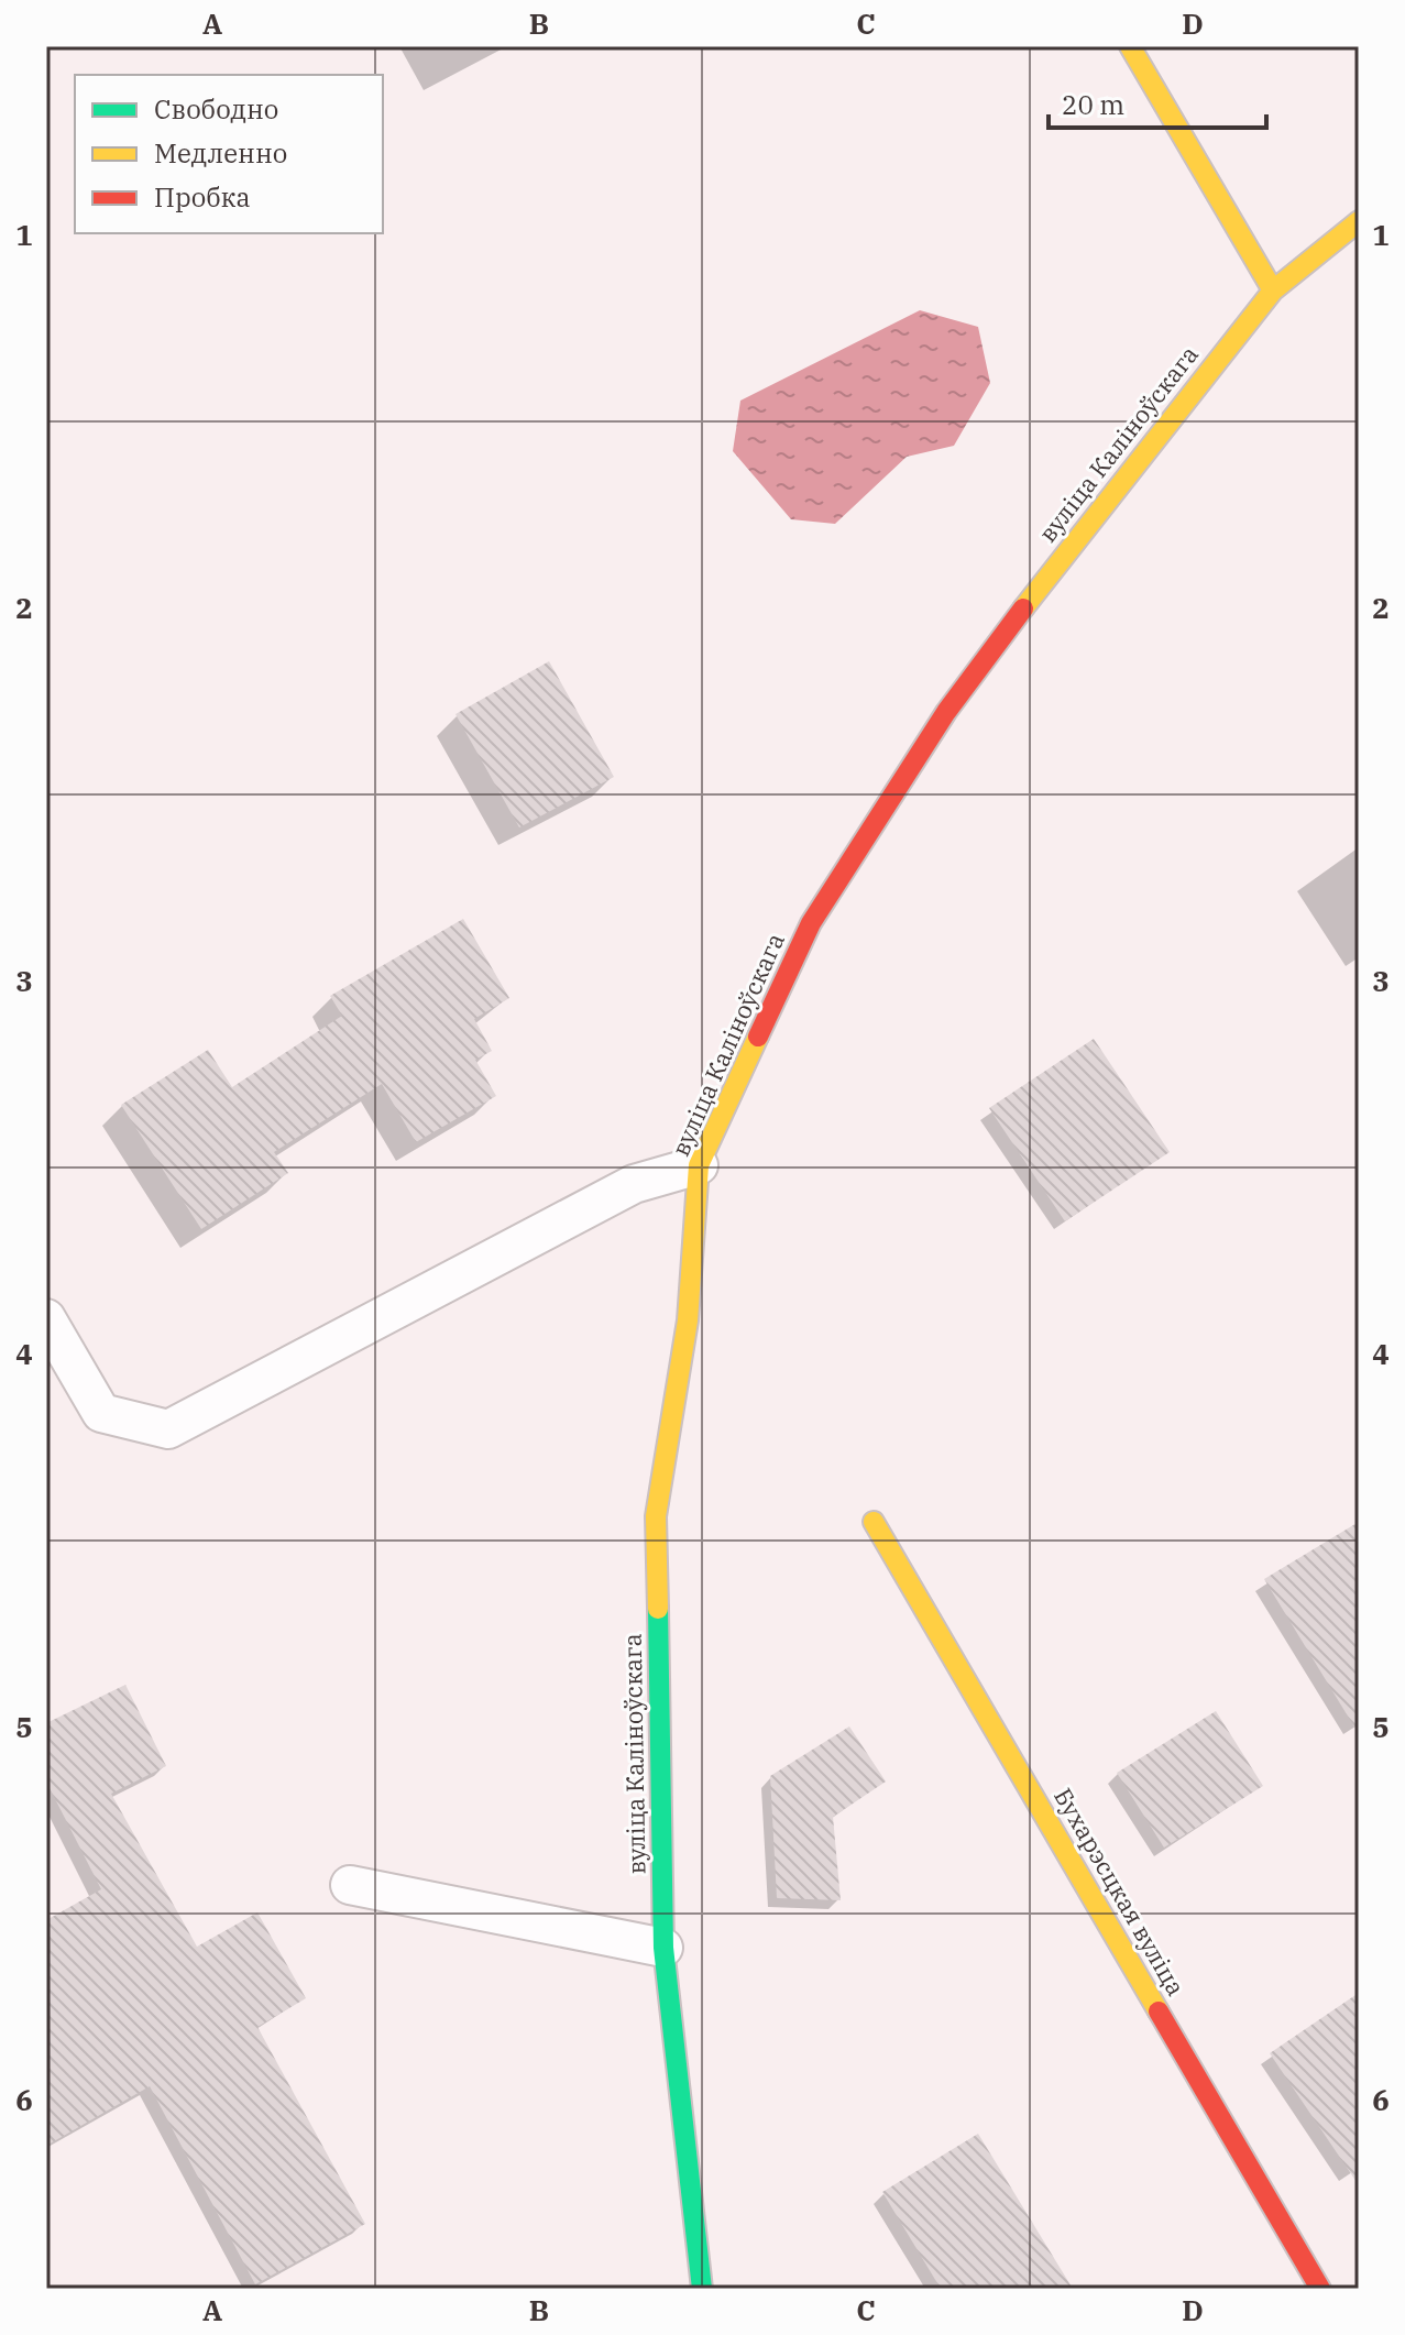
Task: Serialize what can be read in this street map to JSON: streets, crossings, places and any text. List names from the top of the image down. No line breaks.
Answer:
{"streets":{"main road":["вуліца Каліноўскага","Бухарэсцкая вуліца"]},"legend":["Свободно","Медленно","Пробка"],"scale_bar":"20 m","grid":{"columns":["A","B","C","D"],"rows":["1","2","3","4","5","6"]}}
